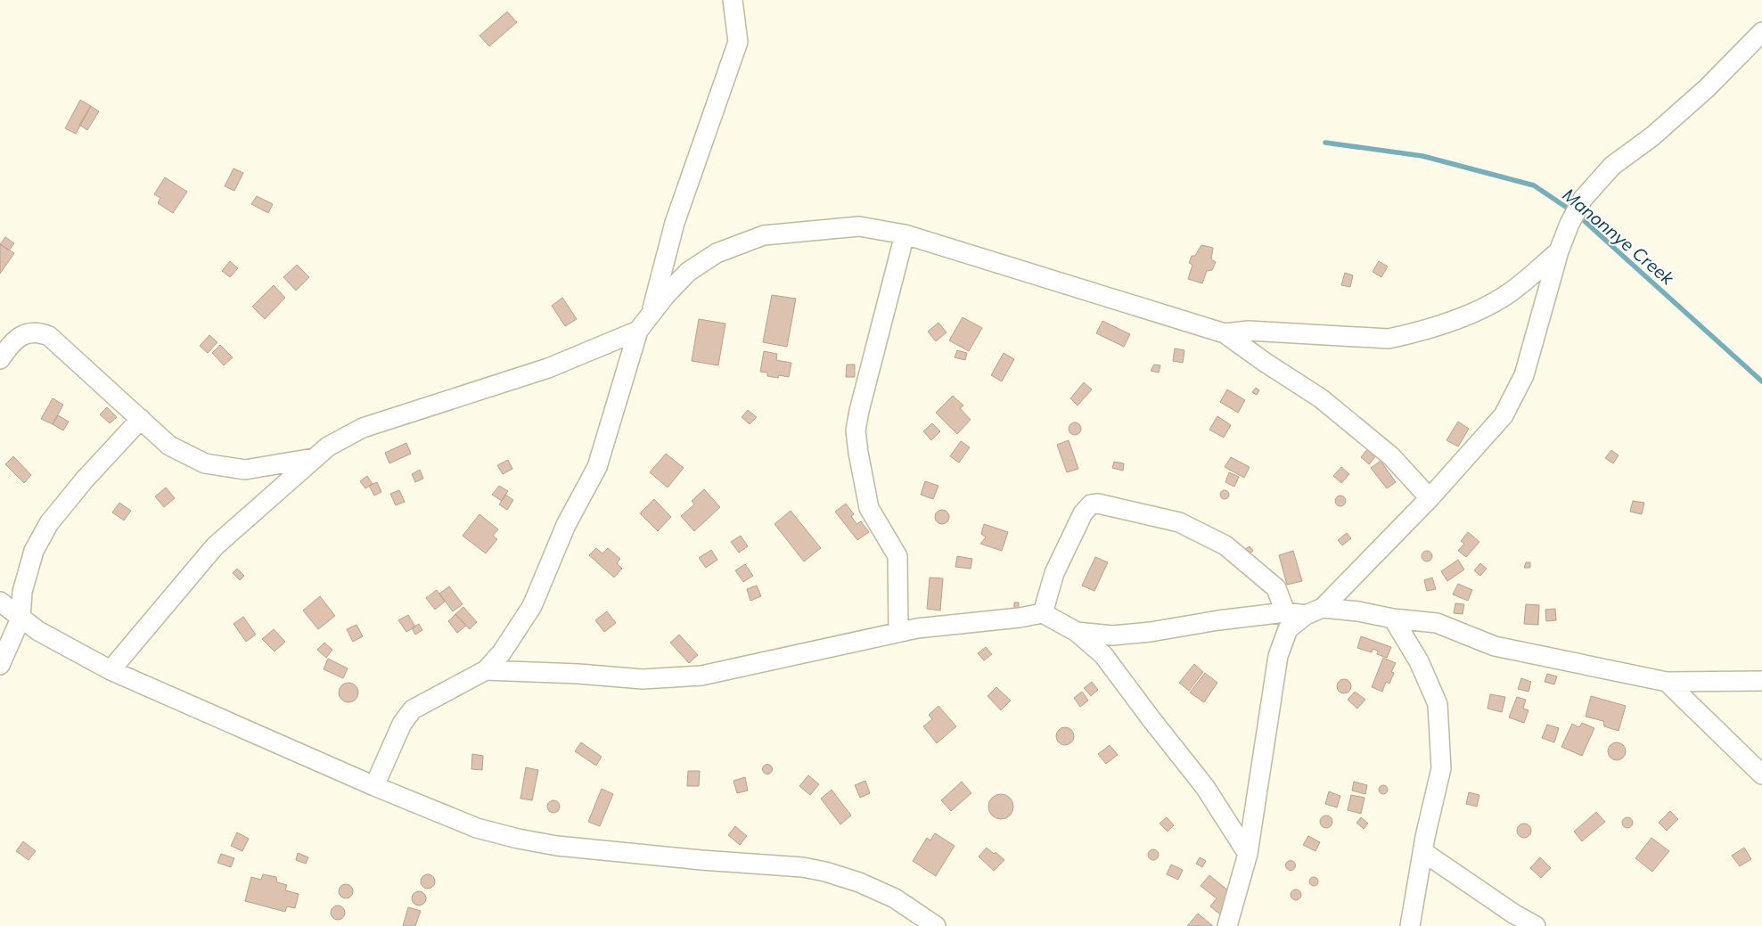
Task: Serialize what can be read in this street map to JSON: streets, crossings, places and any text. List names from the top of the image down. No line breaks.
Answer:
{"water":["Manonnye Creek"]}
